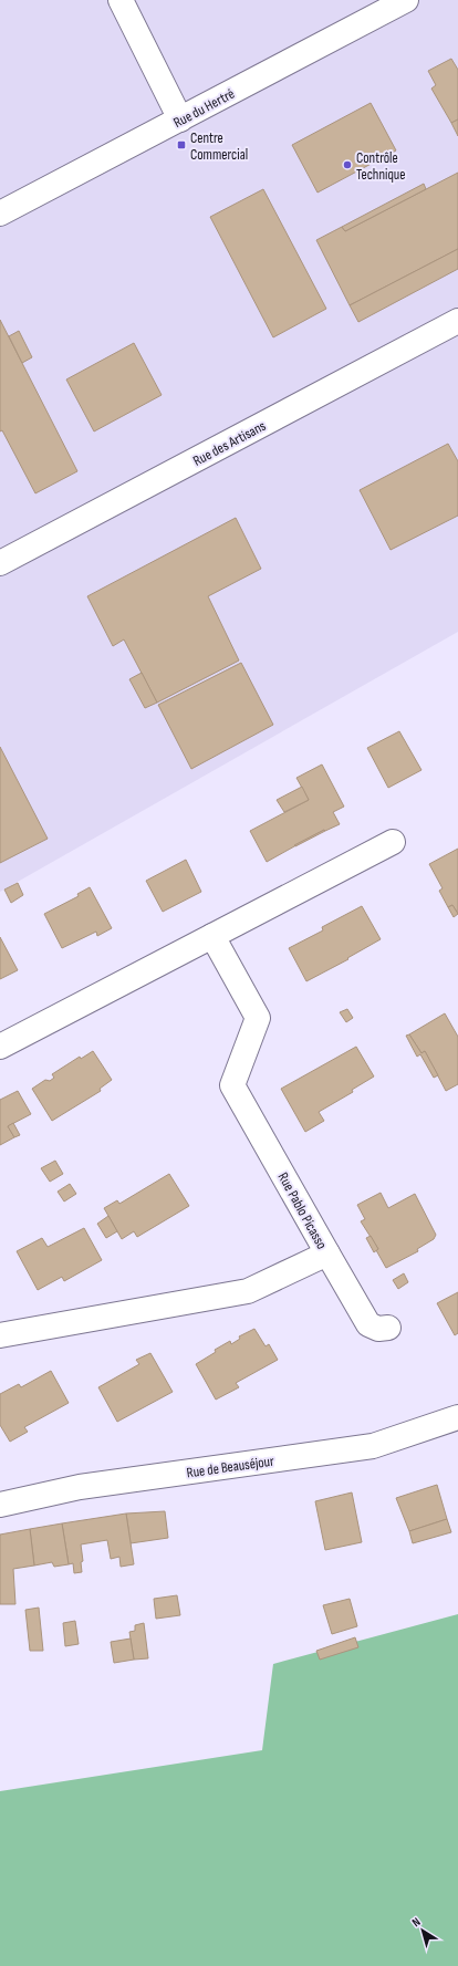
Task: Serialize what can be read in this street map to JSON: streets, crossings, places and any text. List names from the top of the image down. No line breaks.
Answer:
{"streets":{"street":["Rue du Hertré","Rue des Artisans","Rue Pablo Picasso","Rue de Beauséjour"]},"places":{"transit":["Centre Commercial"],"other":["Contrôle Technique"]},"north":"top left"}
